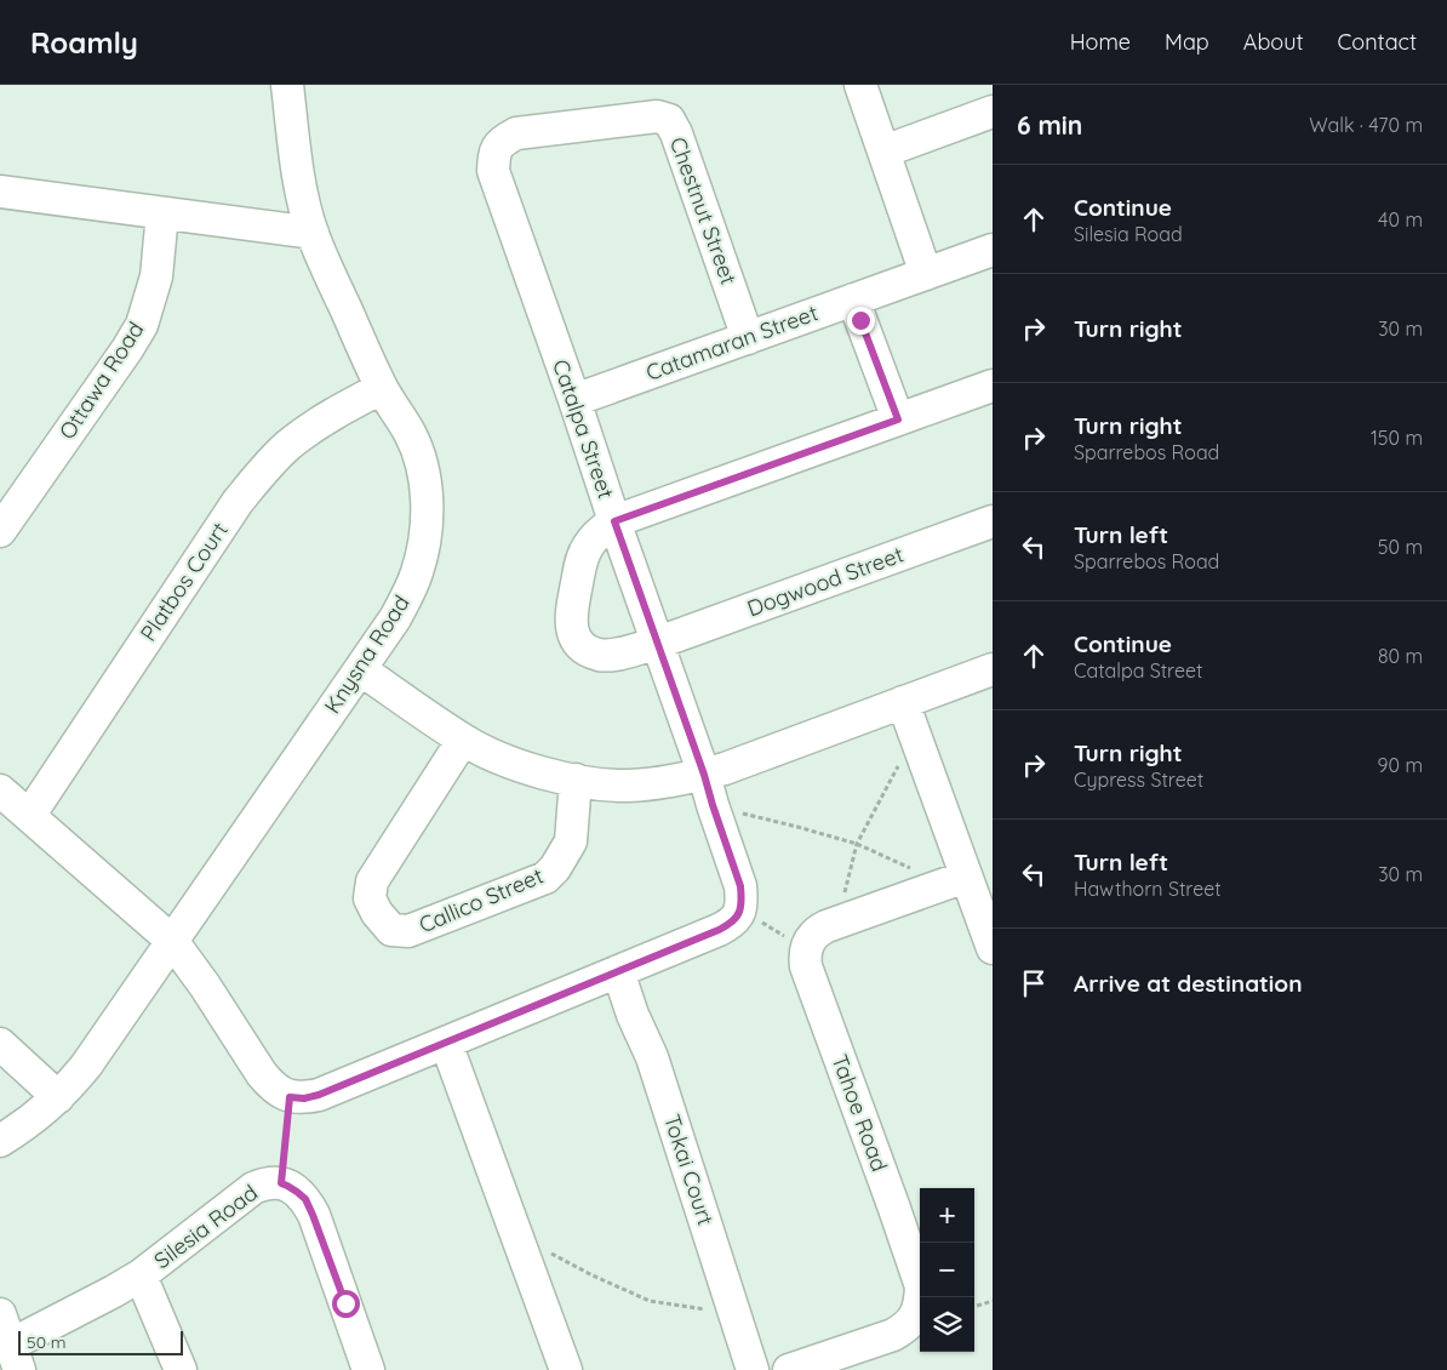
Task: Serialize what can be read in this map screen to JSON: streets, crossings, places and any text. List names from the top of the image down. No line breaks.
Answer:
{"streets":{"street":["Chestnut Street","Catamaran Street","Ottawa Road","Catalpa Street","Platbos Court","Dogwood Street","Knysna Road","Callico Street","Tahoe Road","Tokai Court","Silesia Road"]},"crossings":[["Chestnut Street","Catamaran Street"],["Chestnut Street","Catalpa Street"],["Catamaran Street","Catalpa Street"],["Catalpa Street","Dogwood Street"],["Platbos Court","Knysna Road"]],"scale_bar":"50 m","page":{"header":"Roamly","nav":["Home","Map","About","Contact"],"heading":["6 min","Walk · 470 m"],"list":[["Continue","Silesia Road","40 m"],["Turn right","30 m"],["Turn right","Sparrebos Road","150 m"],["Turn left","Sparrebos Road","50 m"],["Continue","Catalpa Street","80 m"],["Turn right","Cypress Street","90 m"],["Turn left","Hawthorn Street","30 m"],"Arrive at destination"],"map_buttons":["+","−"],"scale":"50 m"}}
